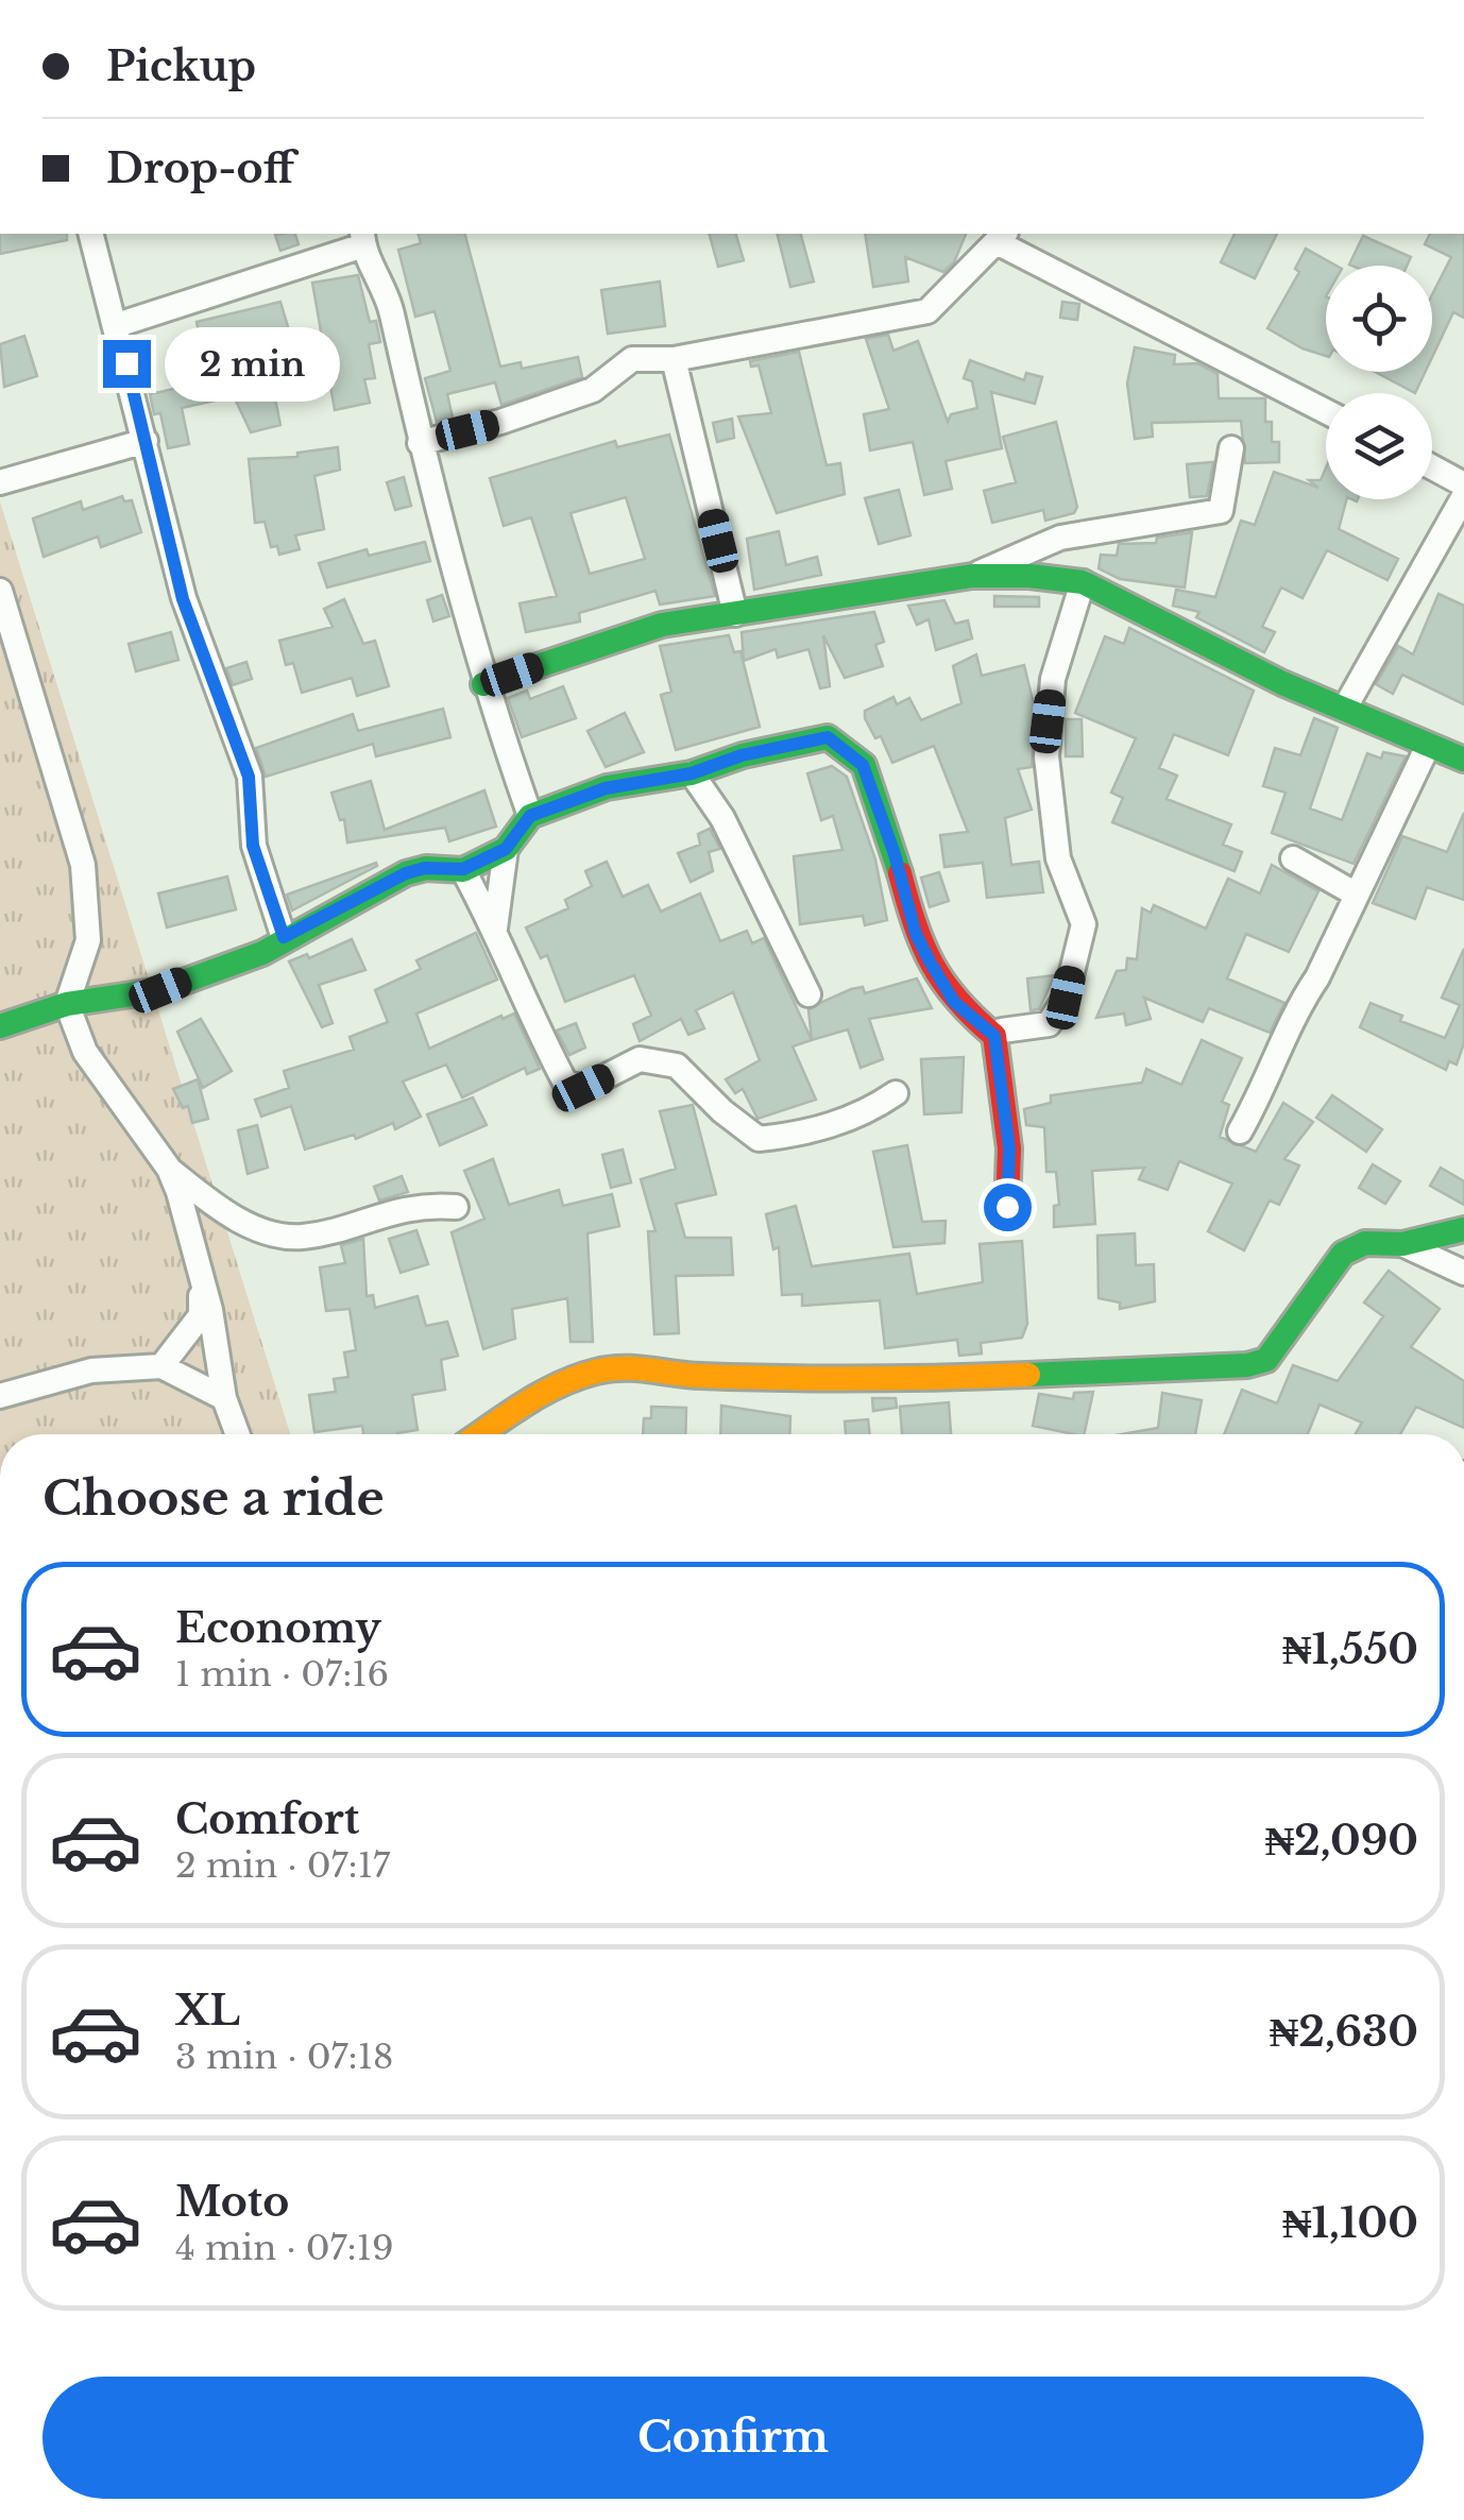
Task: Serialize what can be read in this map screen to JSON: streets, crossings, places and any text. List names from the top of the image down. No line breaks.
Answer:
{"page":{"banner":["Pickup","Drop-off"],"bubble":"2 min","heading":"Choose a ride","list":[{"name":"Economy","note":"1 min · 07:16","value":"₦1,550"},{"name":"Comfort","note":"2 min · 07:17","value":"₦2,090"},{"name":"XL","note":"3 min · 07:18","value":"₦2,630"},{"name":"Moto","note":"4 min · 07:19","value":"₦1,100"}],"buttons":"Confirm"}}
